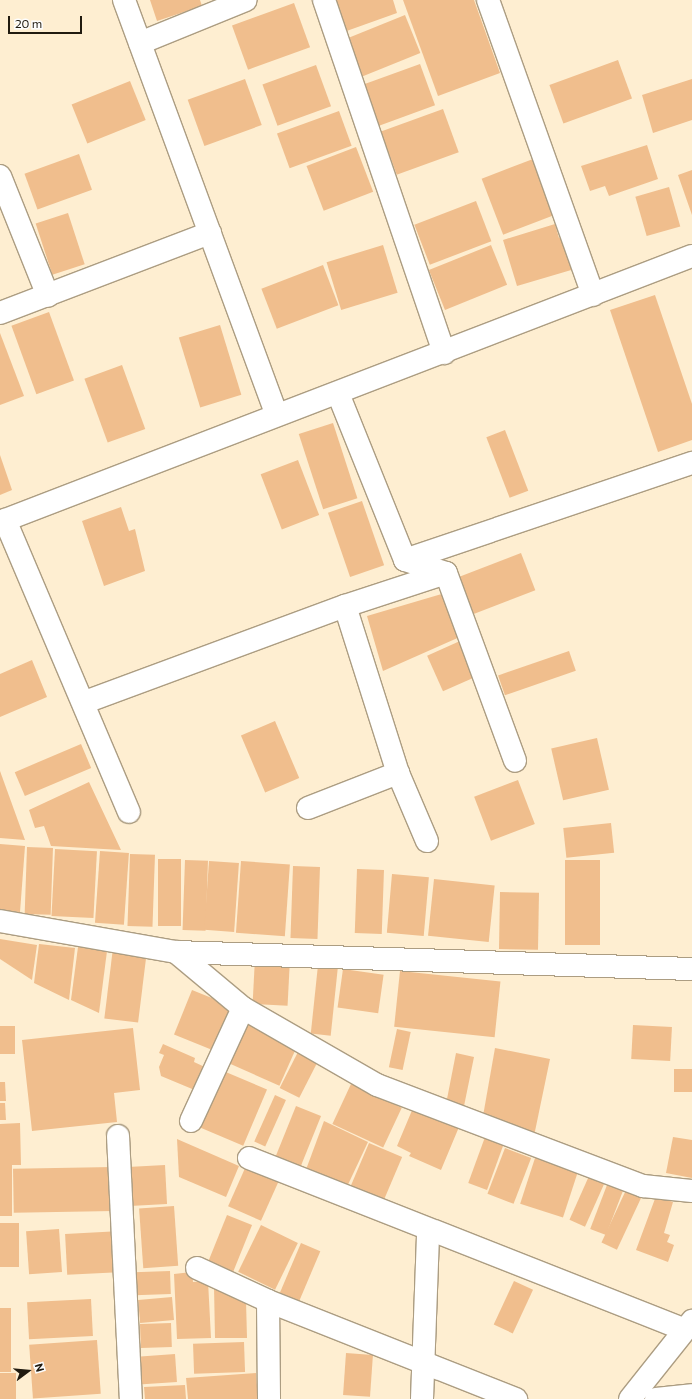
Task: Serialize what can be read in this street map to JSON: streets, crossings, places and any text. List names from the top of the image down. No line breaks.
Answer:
{"scale_bar":"20 m","north":"right"}
